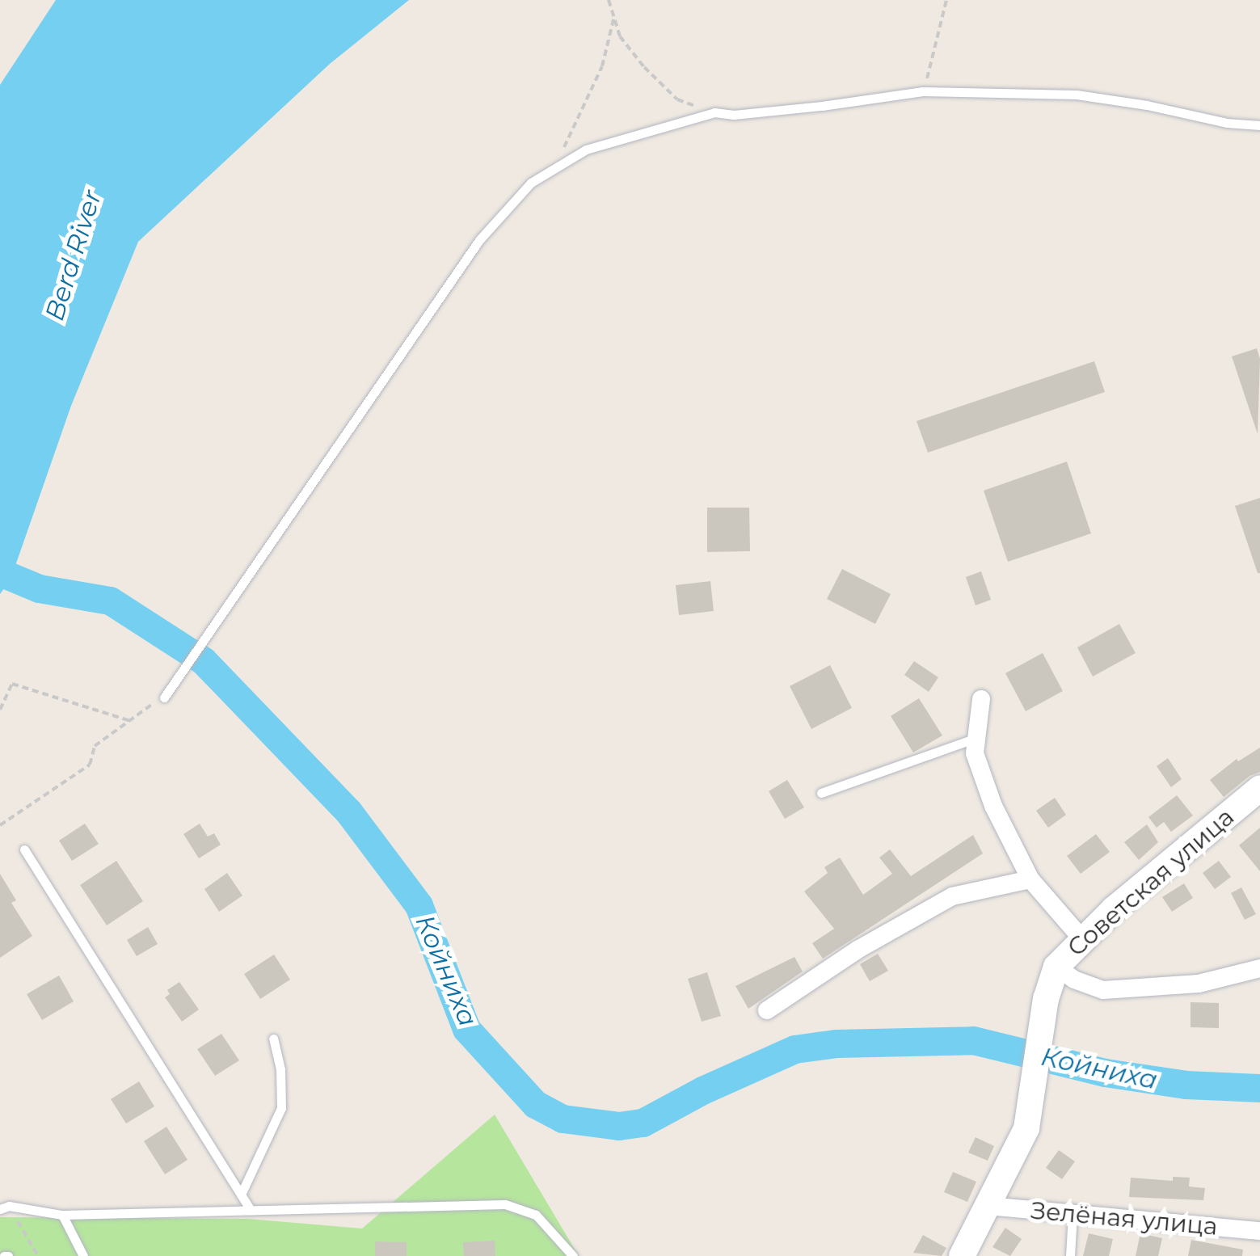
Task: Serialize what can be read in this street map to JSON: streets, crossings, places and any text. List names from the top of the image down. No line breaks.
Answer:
{"streets":{"main road":["Советская улица"],"street":["Зелёная улица"]},"crossings":[["Советская улица","Зелёная улица"]],"water":["Berd River","Койниха"]}
